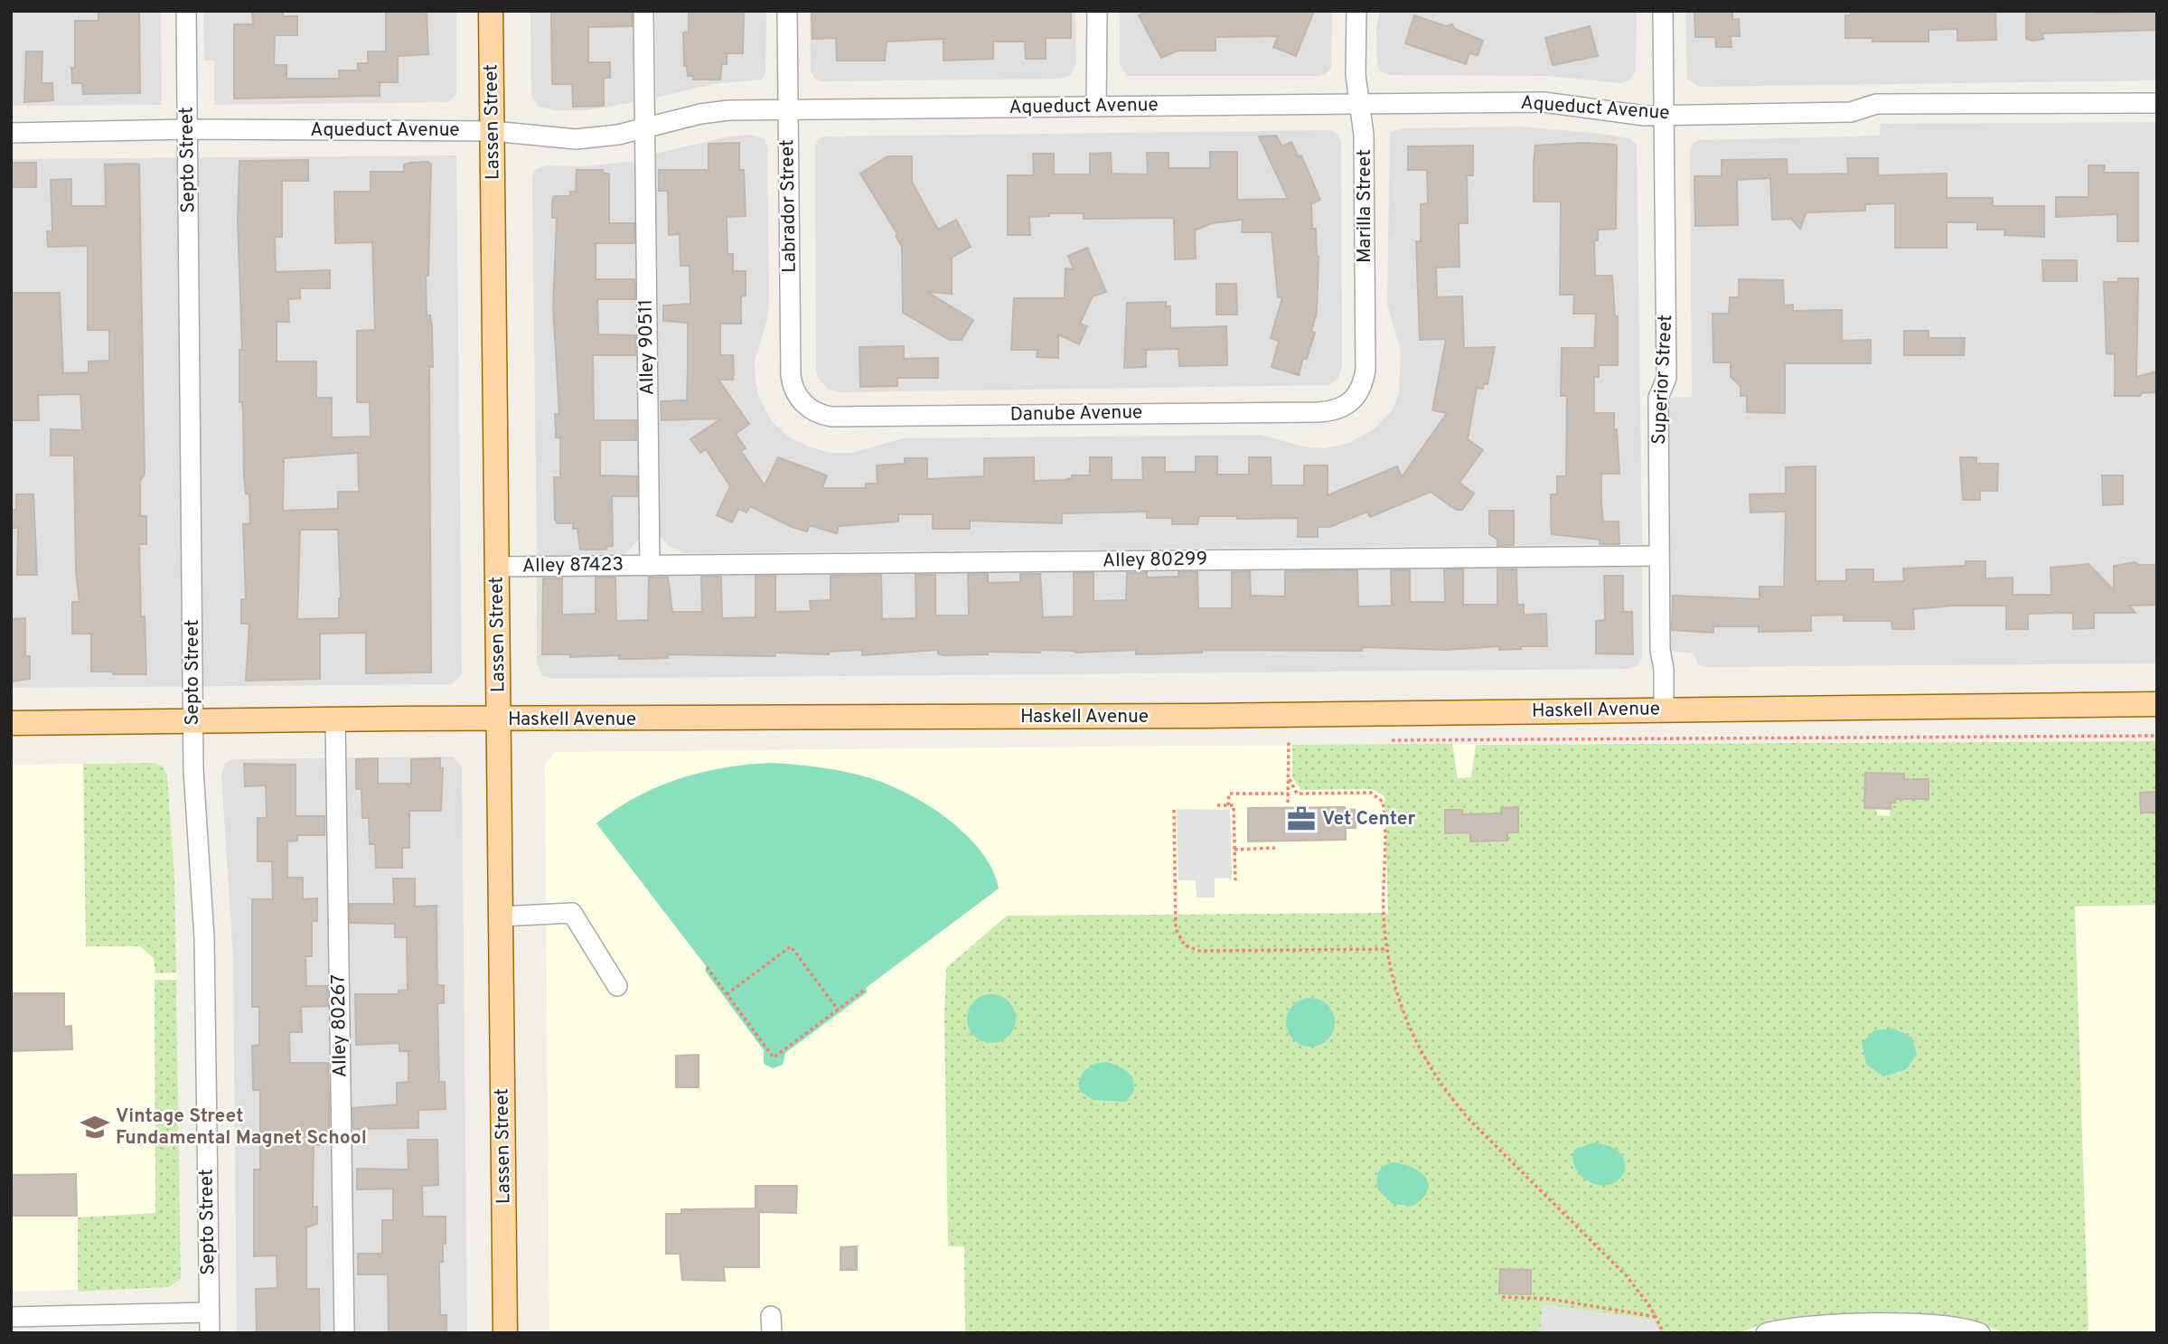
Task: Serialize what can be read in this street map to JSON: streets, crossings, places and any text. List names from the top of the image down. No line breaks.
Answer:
{"streets":{"main road":["Lassen Street","Haskell Avenue"],"street":["Aqueduct Avenue","Septo Street","Labrador Street","Marilla Street","Alley 90511","Superior Street","Danube Avenue","Alley 80299","Alley 87423","Alley 80267"]},"crossings":[["Aqueduct Avenue","Lassen Street"],["Aqueduct Avenue","Septo Street"],["Aqueduct Avenue","Labrador Street"],["Aqueduct Avenue","Marilla Street"],["Aqueduct Avenue","Alley 90511"],["Aqueduct Avenue","Superior Street"],["Lassen Street","Alley 87423"],["Lassen Street","Haskell Avenue"],["Septo Street","Haskell Avenue"],["Labrador Street","Danube Avenue"],["Marilla Street","Danube Avenue"],["Alley 90511","Alley 80299"],["Alley 90511","Alley 87423"],["Superior Street","Alley 80299"],["Superior Street","Haskell Avenue"],["Alley 80299","Alley 87423"],["Haskell Avenue","Alley 80267"]],"places":{"office":["Vet Center"],"school or university":["Vintage Street Fundamental Magnet School"]}}
